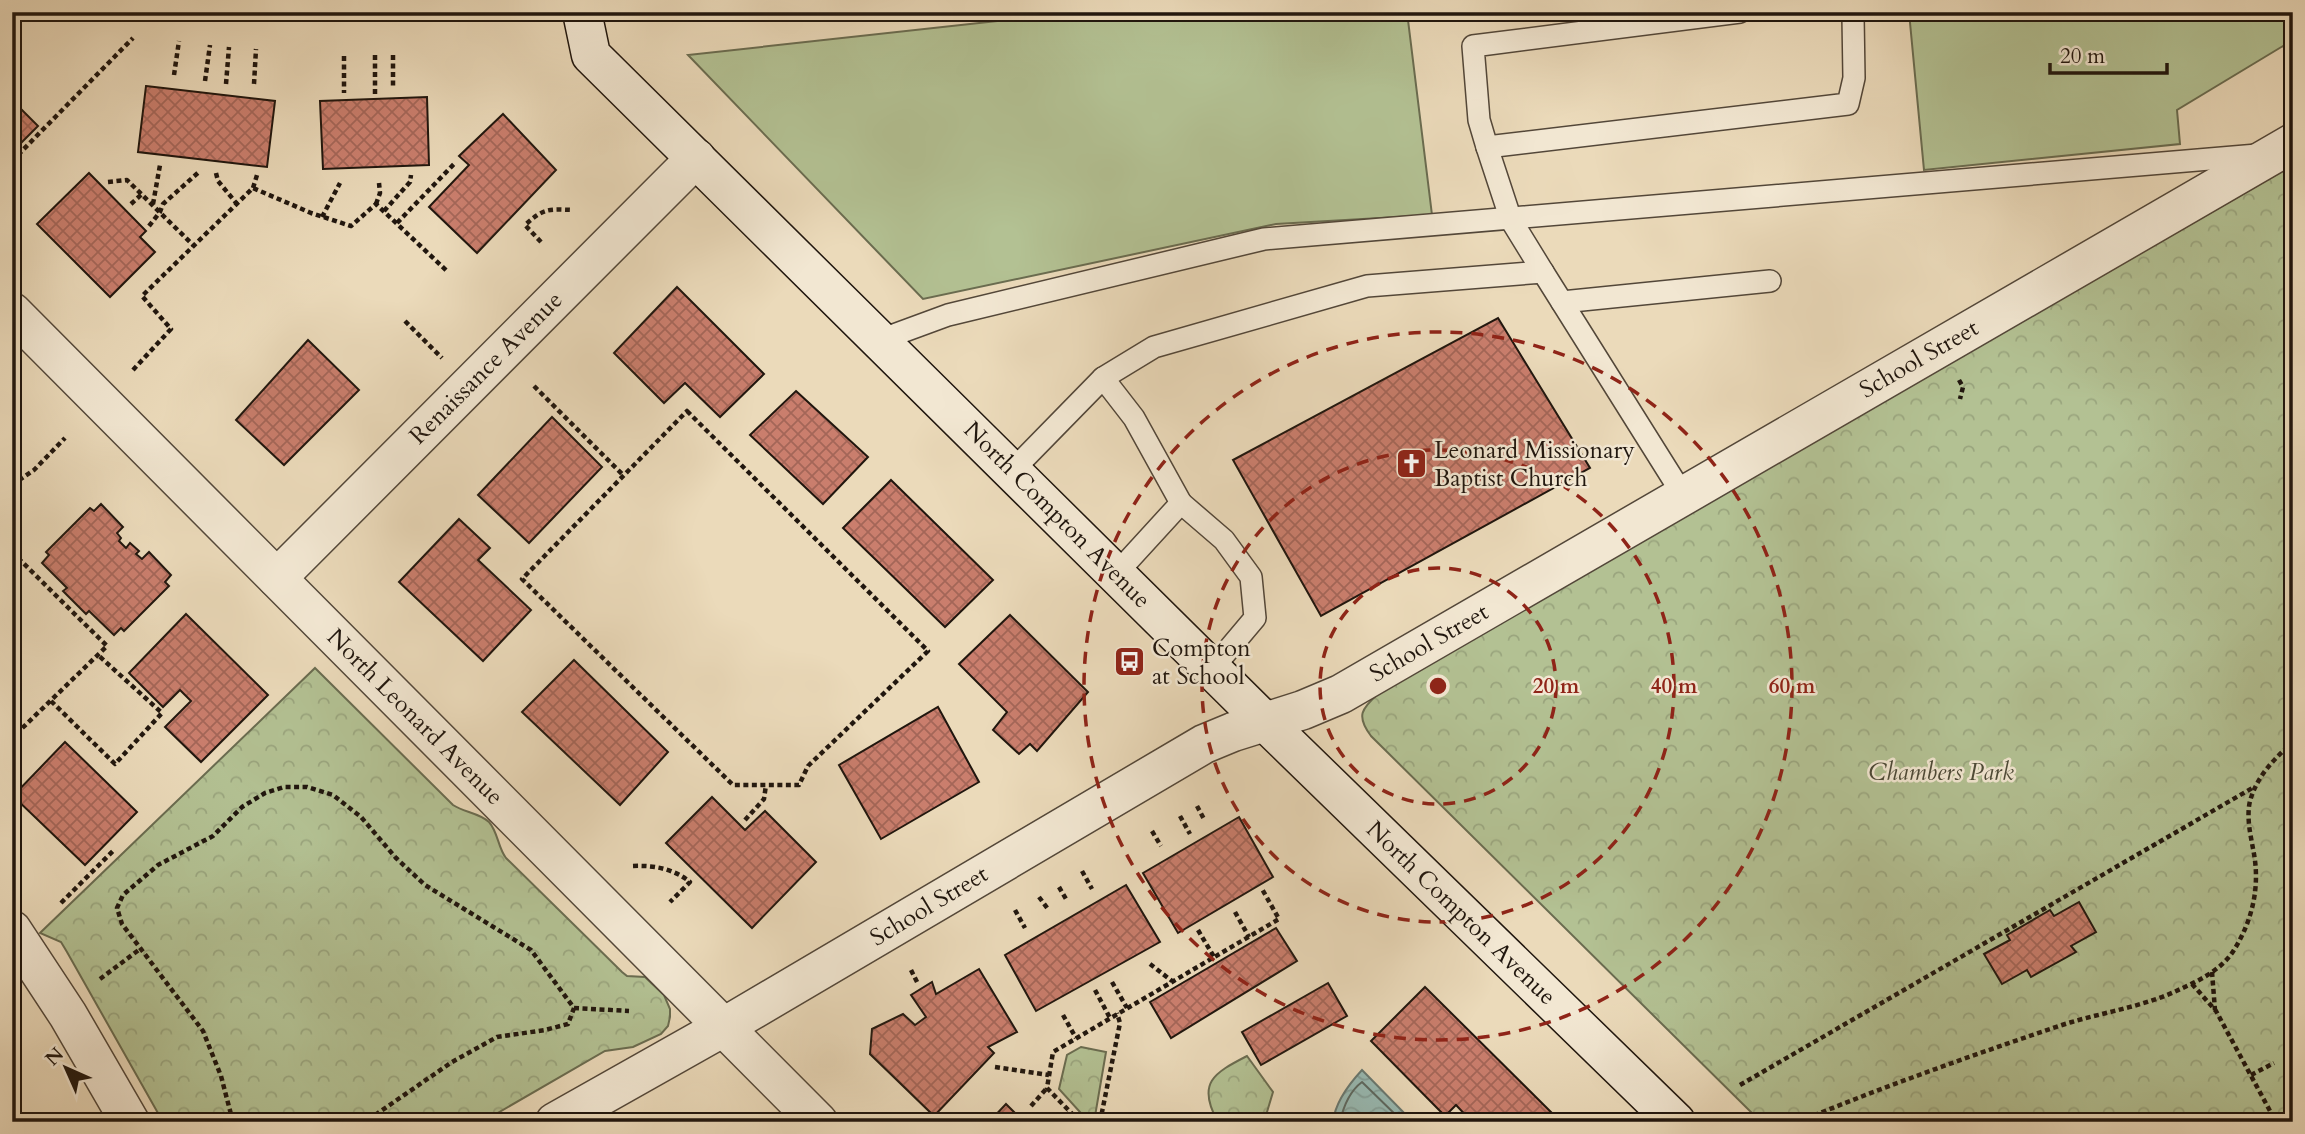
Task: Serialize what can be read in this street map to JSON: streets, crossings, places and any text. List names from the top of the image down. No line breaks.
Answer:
{"streets":{"street":["School Street","Renaissance Avenue","North Compton Avenue","North Leonard Avenue"]},"crossings":[["School Street","North Compton Avenue"],["School Street","North Leonard Avenue"],["Renaissance Avenue","North Compton Avenue"],["Renaissance Avenue","North Leonard Avenue"]],"parks":["Chambers Park"],"places":{"church":["Leonard Missionary Baptist Church"],"bus stop":["Compton at School"]},"scale_bar":"20 m","north":"top left","rings":["20 m","40 m","60 m"]}
